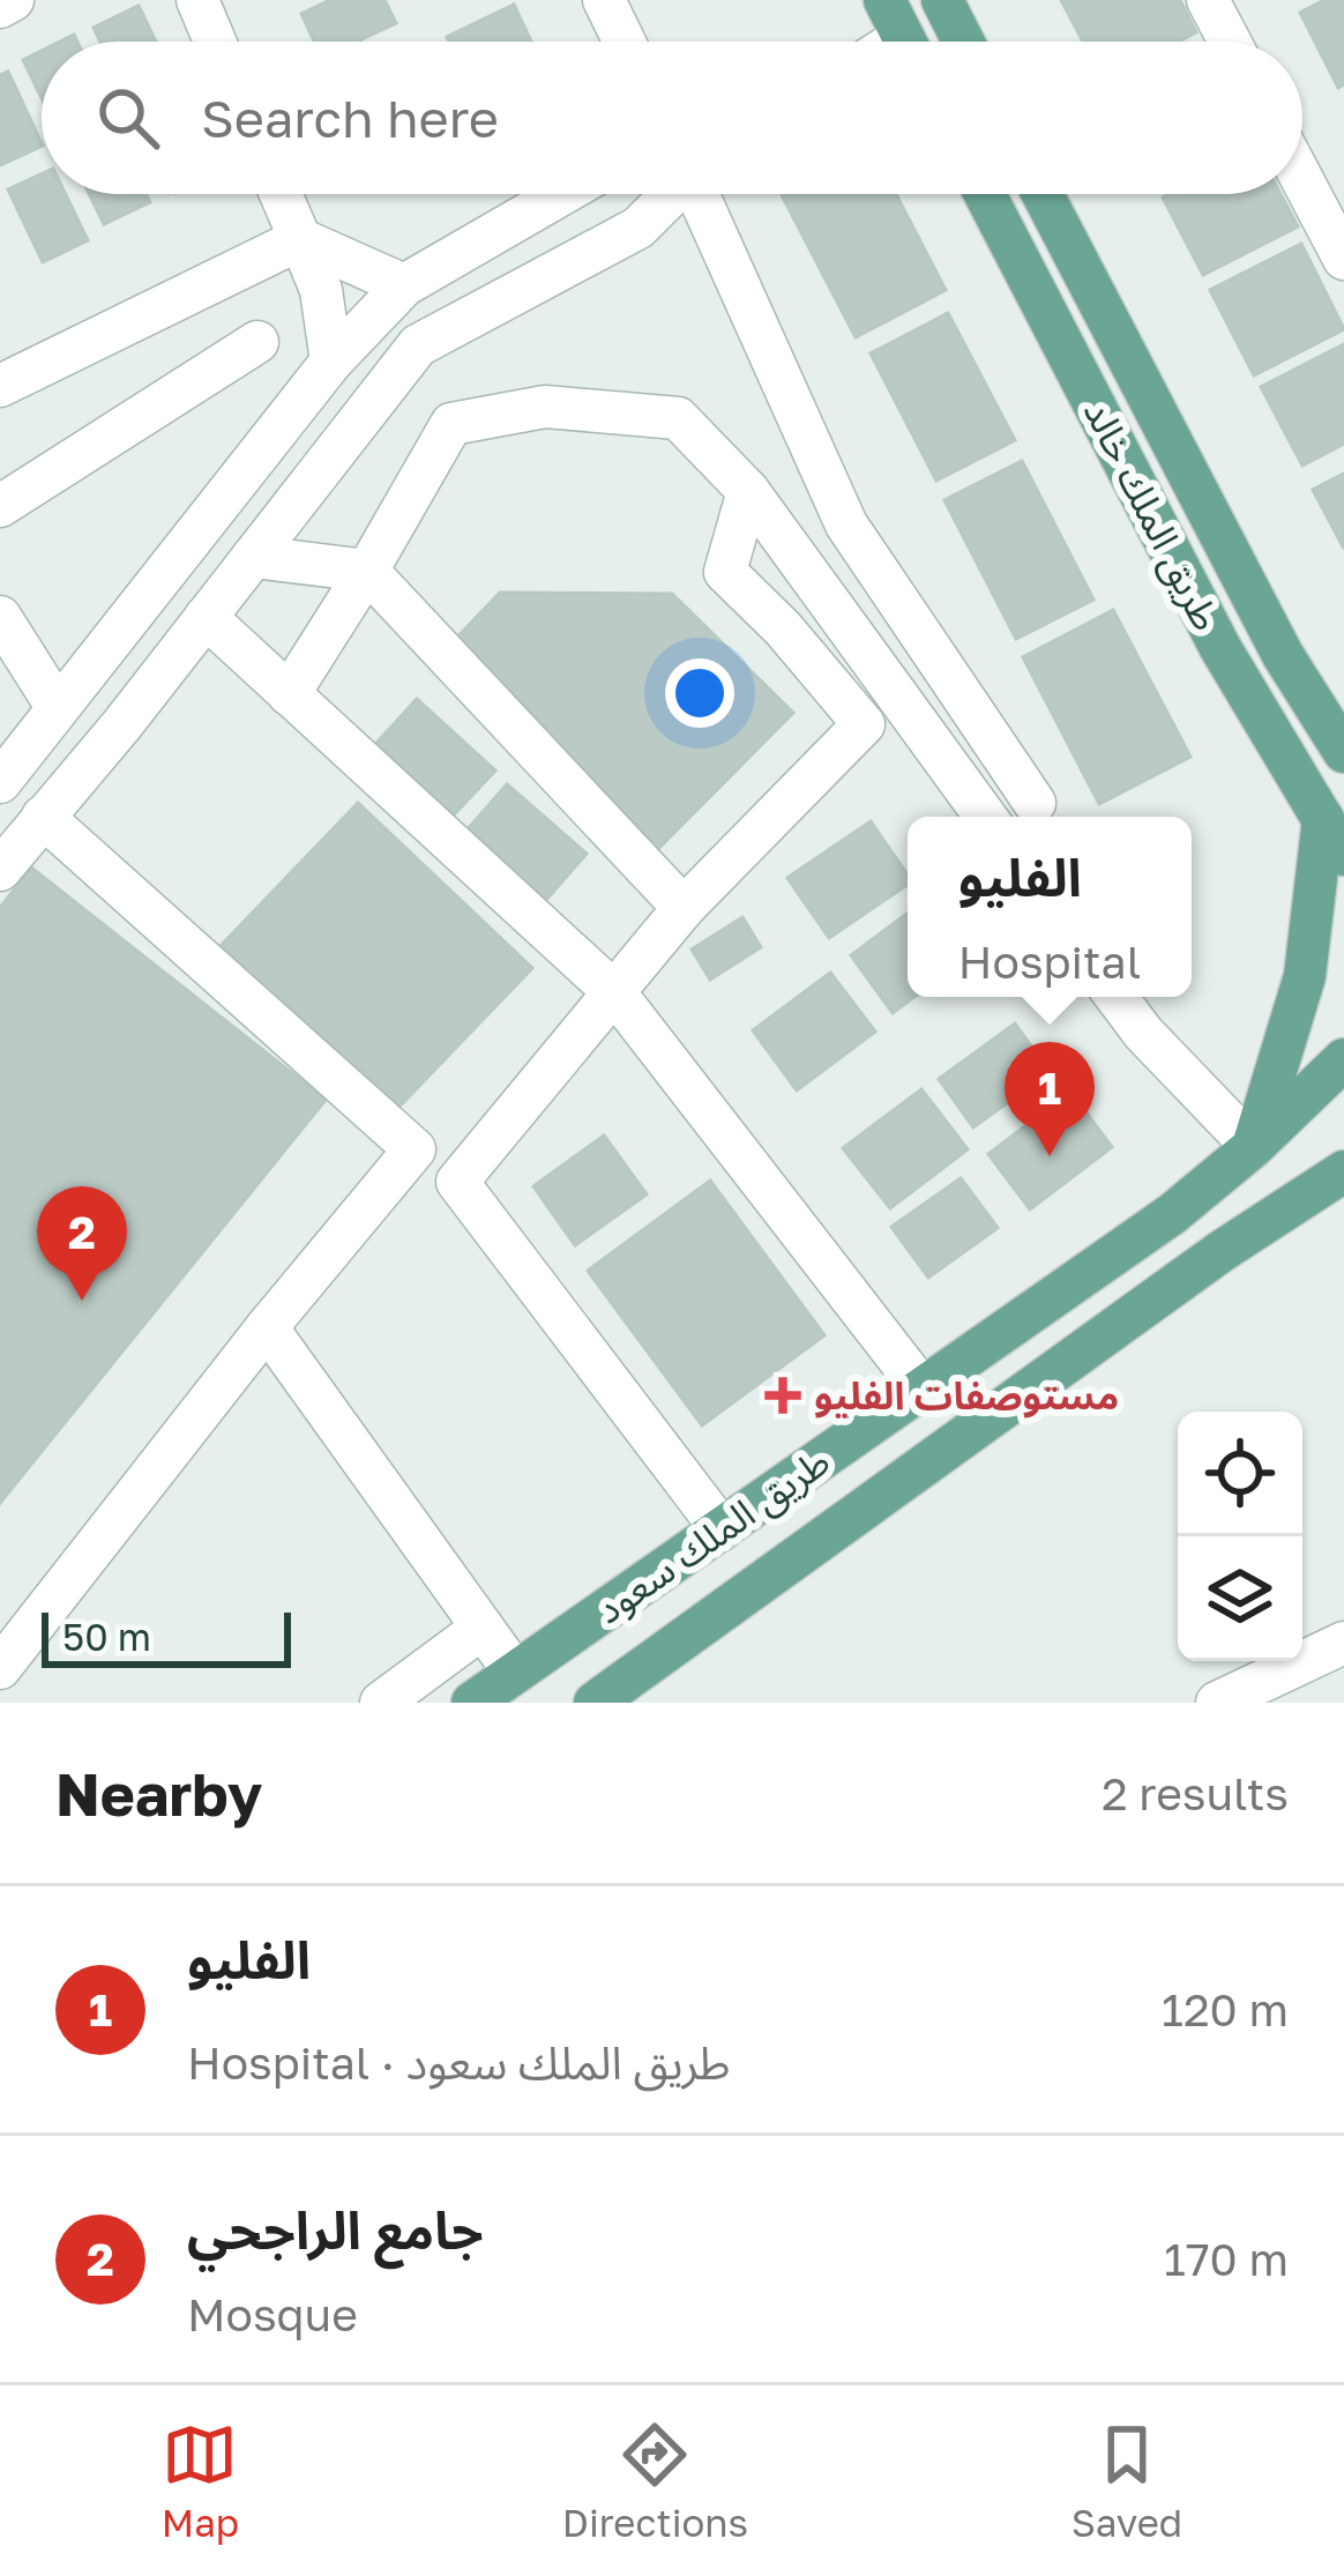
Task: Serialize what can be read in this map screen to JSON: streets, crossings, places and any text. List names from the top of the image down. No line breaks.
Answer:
{"streets":{"main road":["طريق الملك خالد","طريق الملك سعود"]},"places":{"health":["مستوصفات الفليو"]},"scale_bar":"50 m","page":{"search":"Search here","popup":["الفليو","Hospital"],"pins":["1","2"],"scale":"50 m","heading":["Nearby","2 results"],"list":[{"mark":"1","name":"الفليو","note":"Hospital · طريق الملك سعود","value":"120 m"},{"mark":"2","name":"جامع الراجحي","note":"Mosque","value":"170 m"}],"nav":["Map","Directions","Saved"]}}
